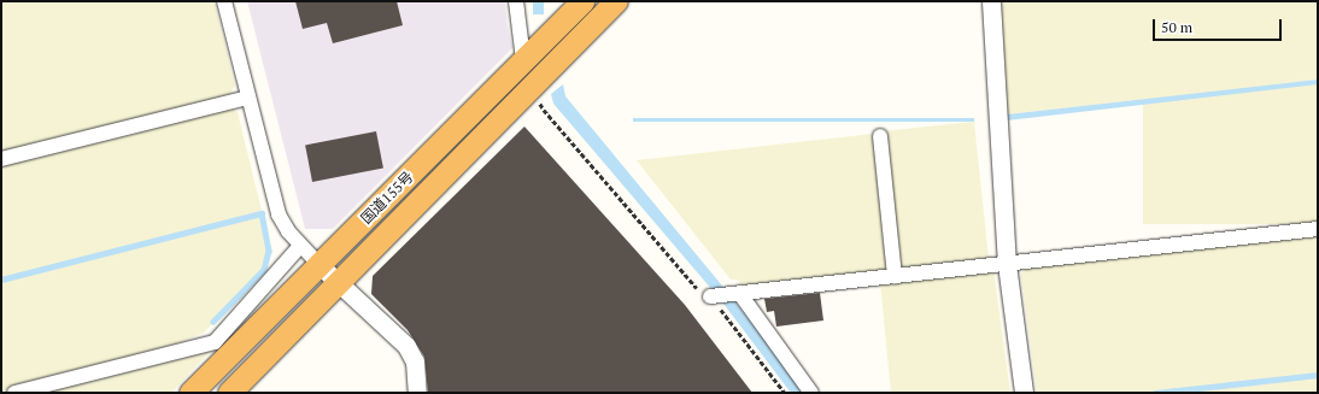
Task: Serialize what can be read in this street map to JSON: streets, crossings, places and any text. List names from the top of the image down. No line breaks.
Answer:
{"streets":{"highway":["国道155号"]},"scale_bar":"50 m"}
